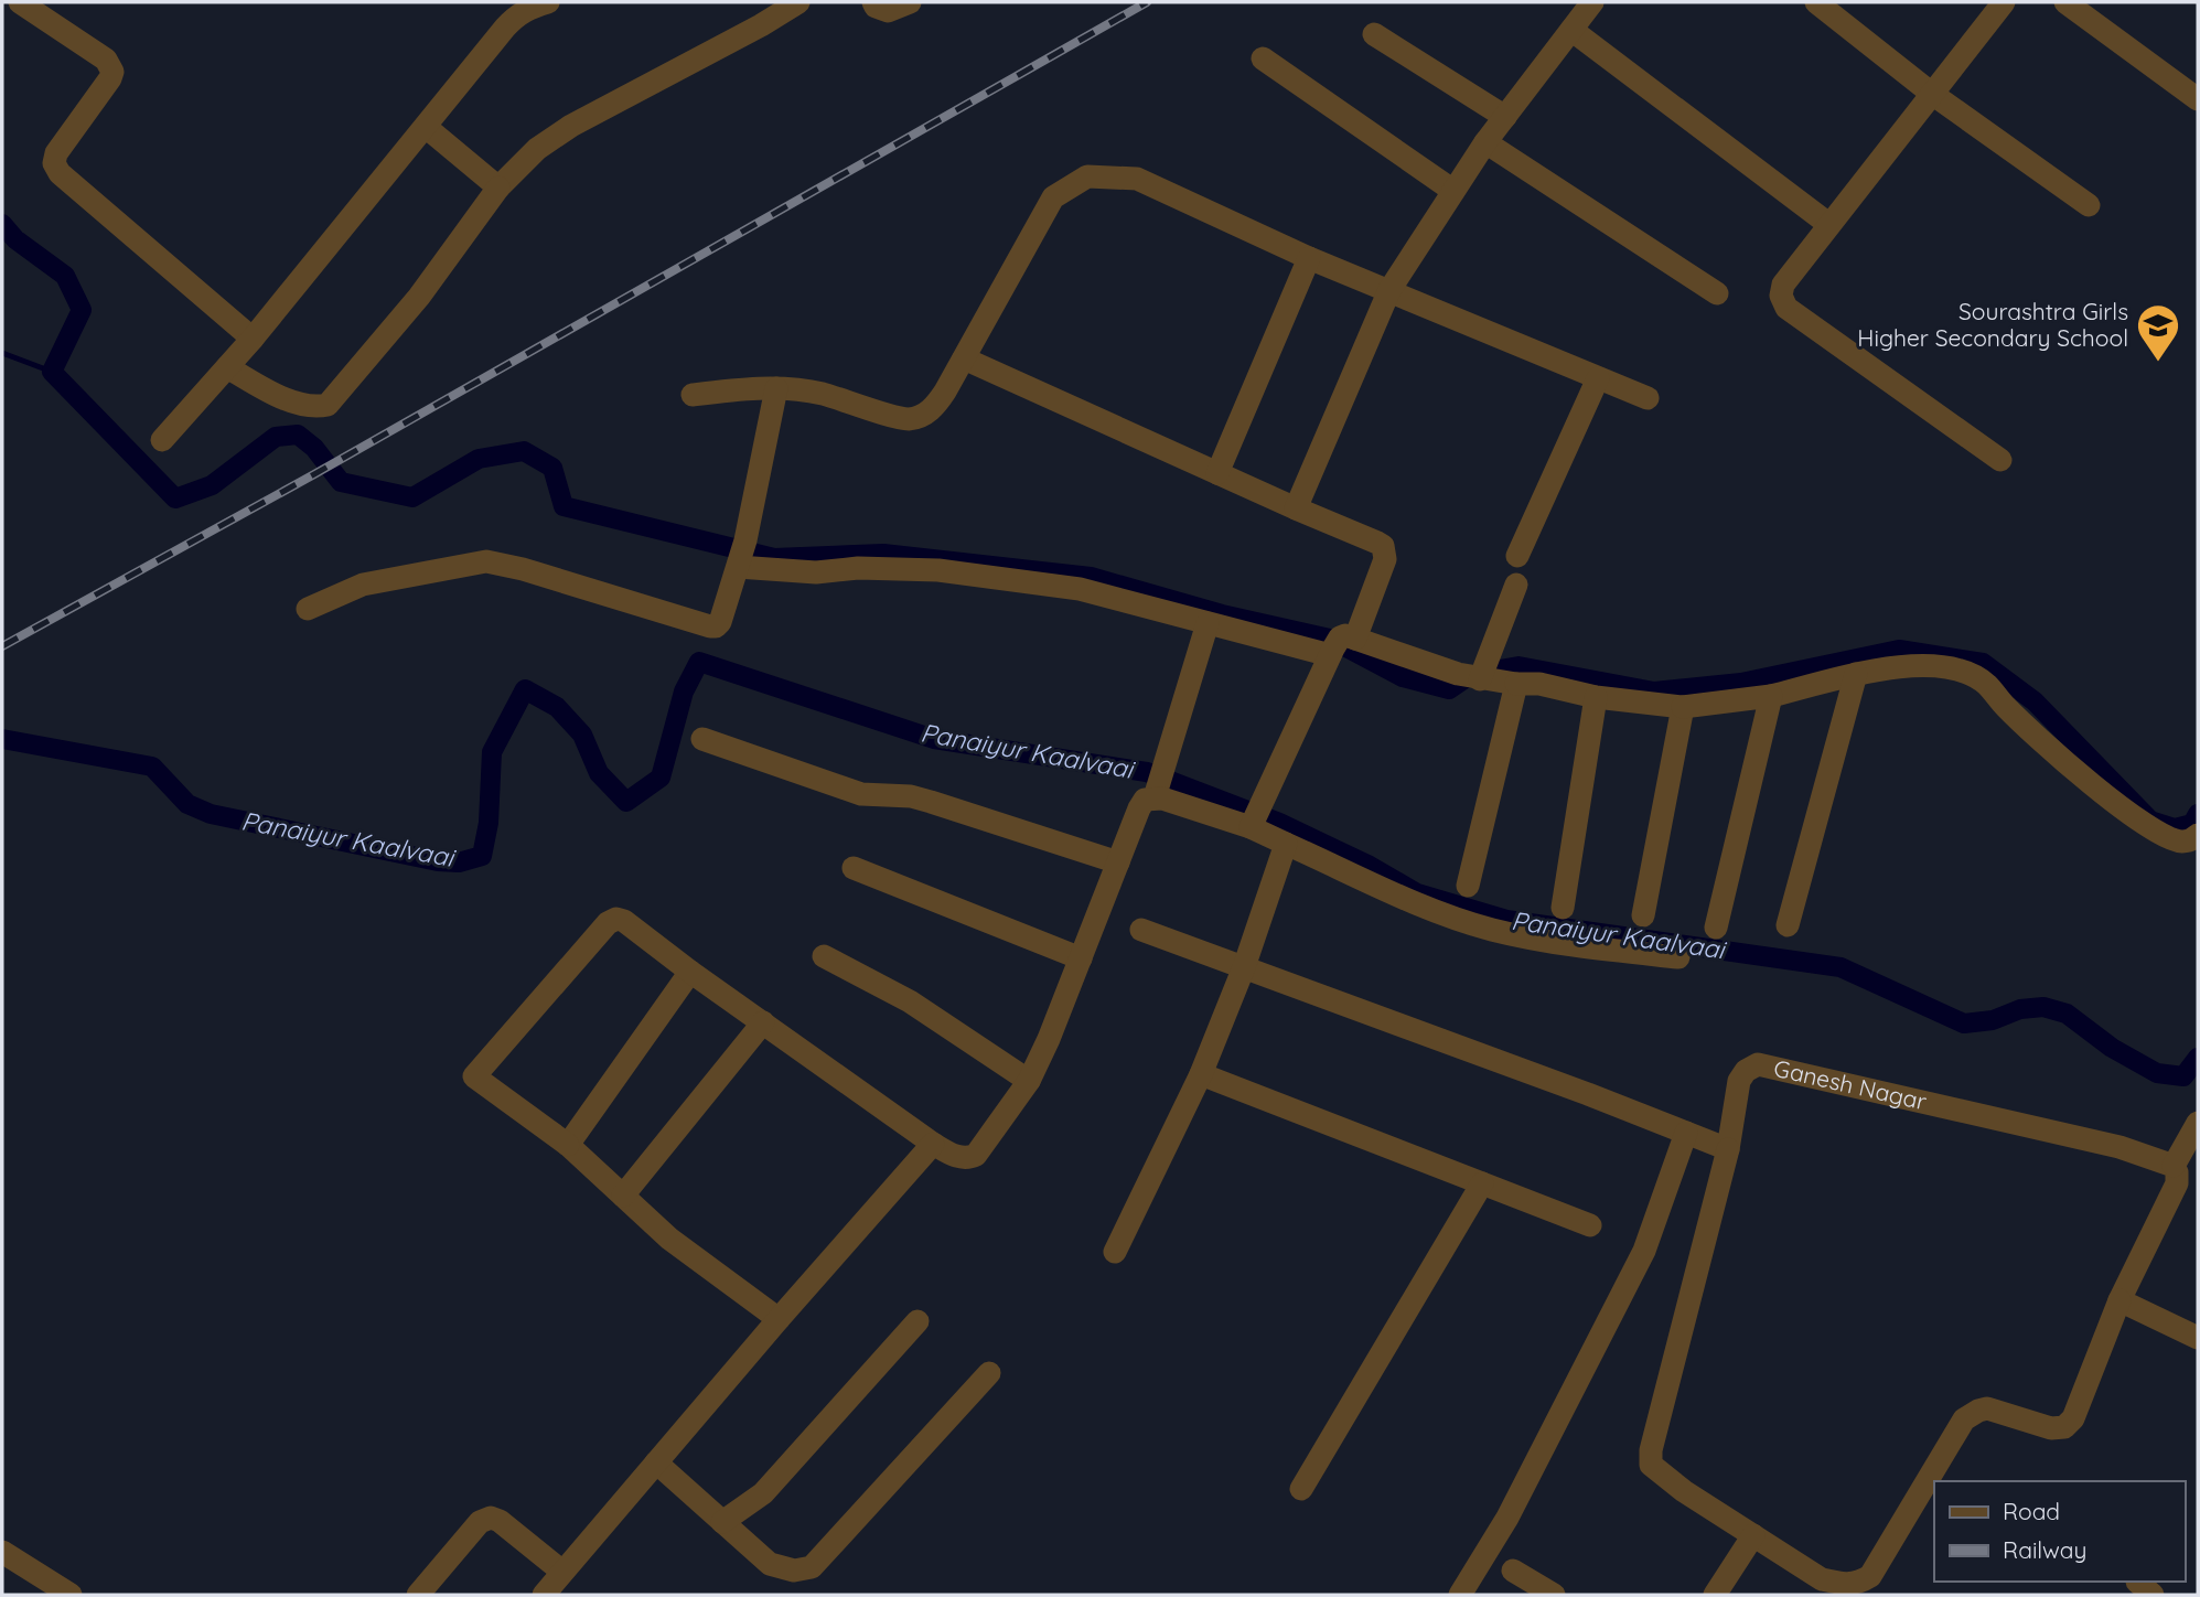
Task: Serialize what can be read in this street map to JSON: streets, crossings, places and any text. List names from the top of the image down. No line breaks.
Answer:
{"streets":{"street":["Ganesh Nagar"]},"water":["Panaiyur Kaalvaai"],"places":{"school or university":["Sourashtra Girls Higher Secondary School"]},"legend":["Road","Railway"]}
